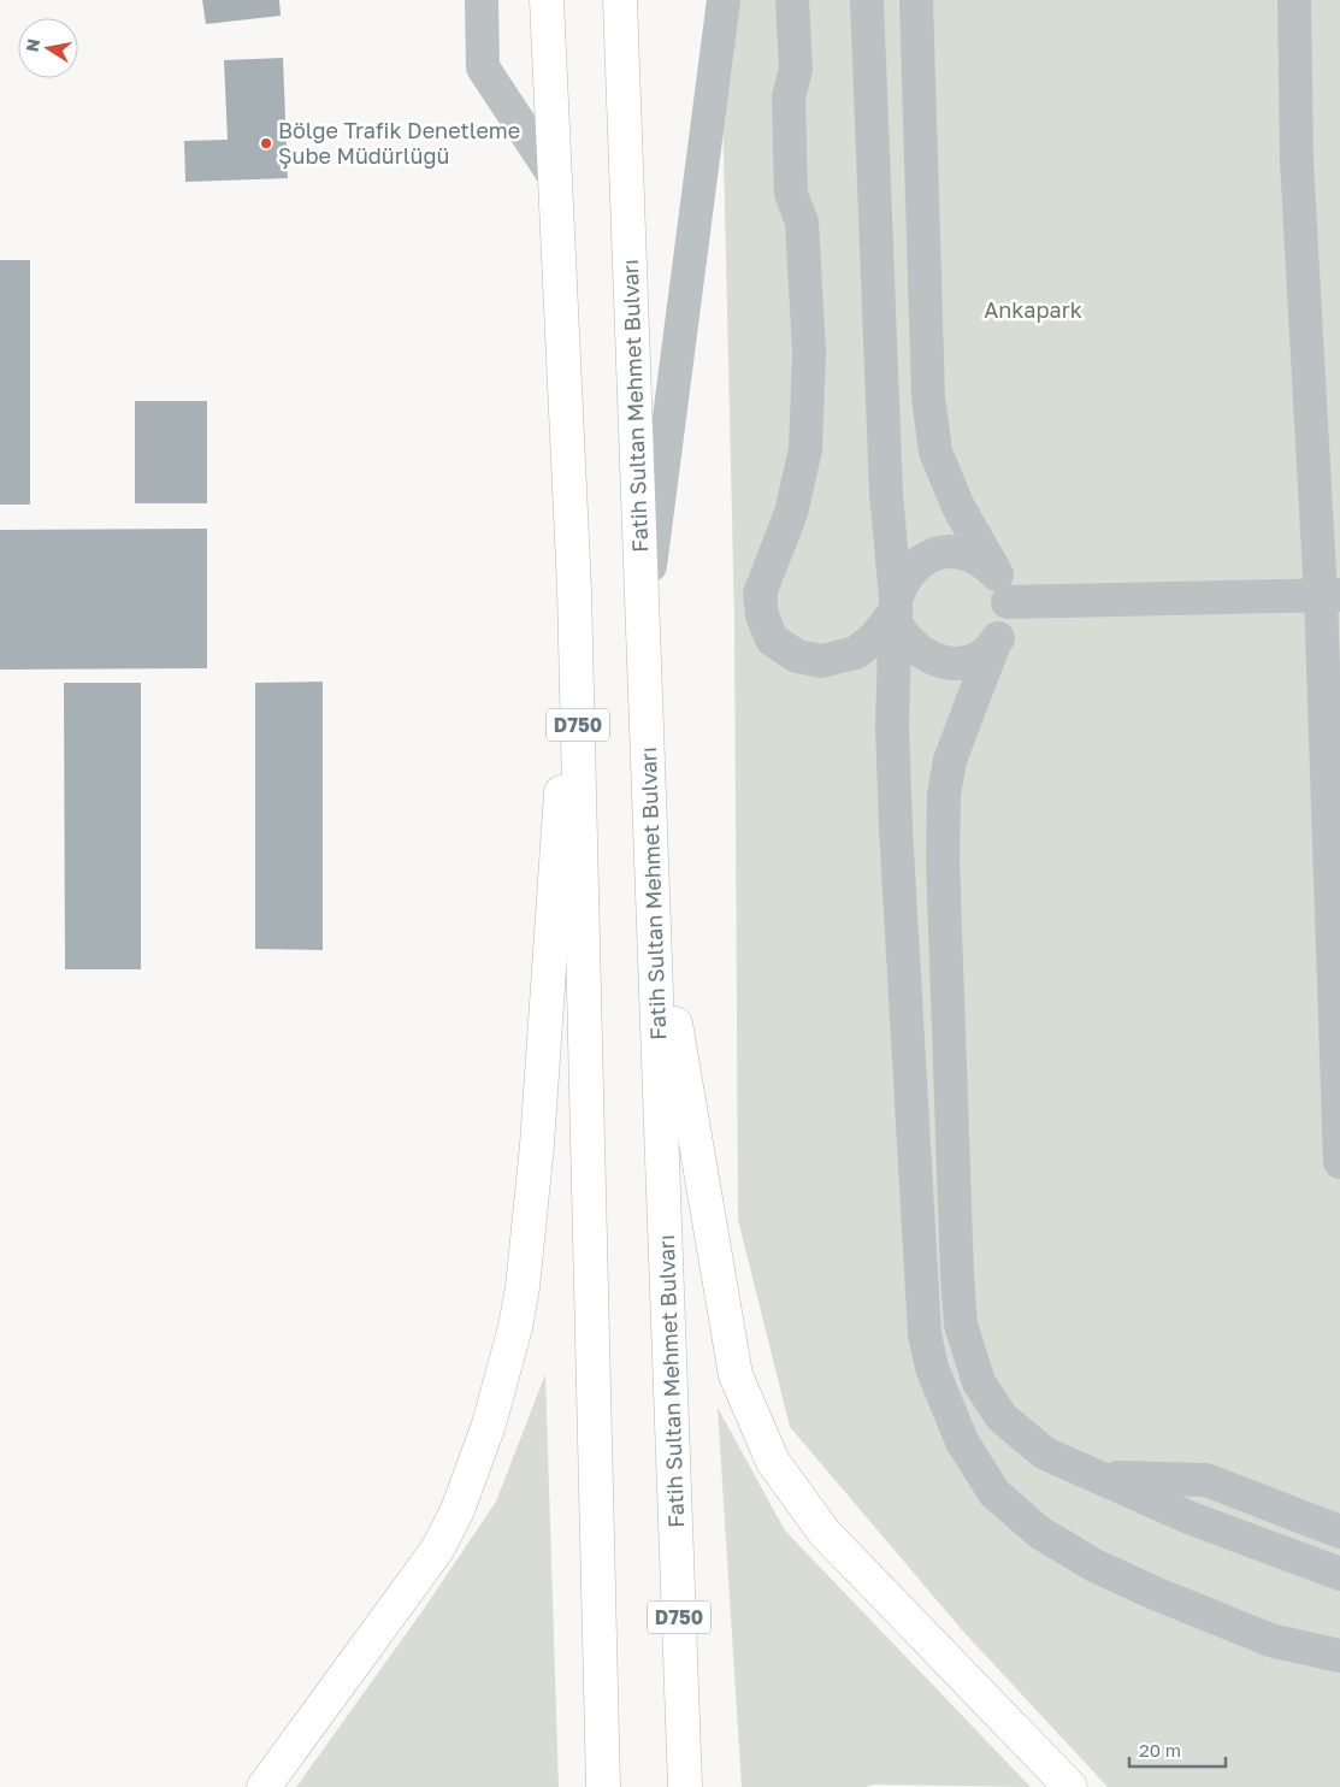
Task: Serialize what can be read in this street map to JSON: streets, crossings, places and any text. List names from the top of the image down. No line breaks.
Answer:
{"streets":{"highway":["Fatih Sultan Mehmet Bulvarı","D750"]},"parks":["Ankapark"],"places":["Bölge Trafik Denetleme Şube Müdürlüğü"],"scale_bar":"20 m","north":"left"}
